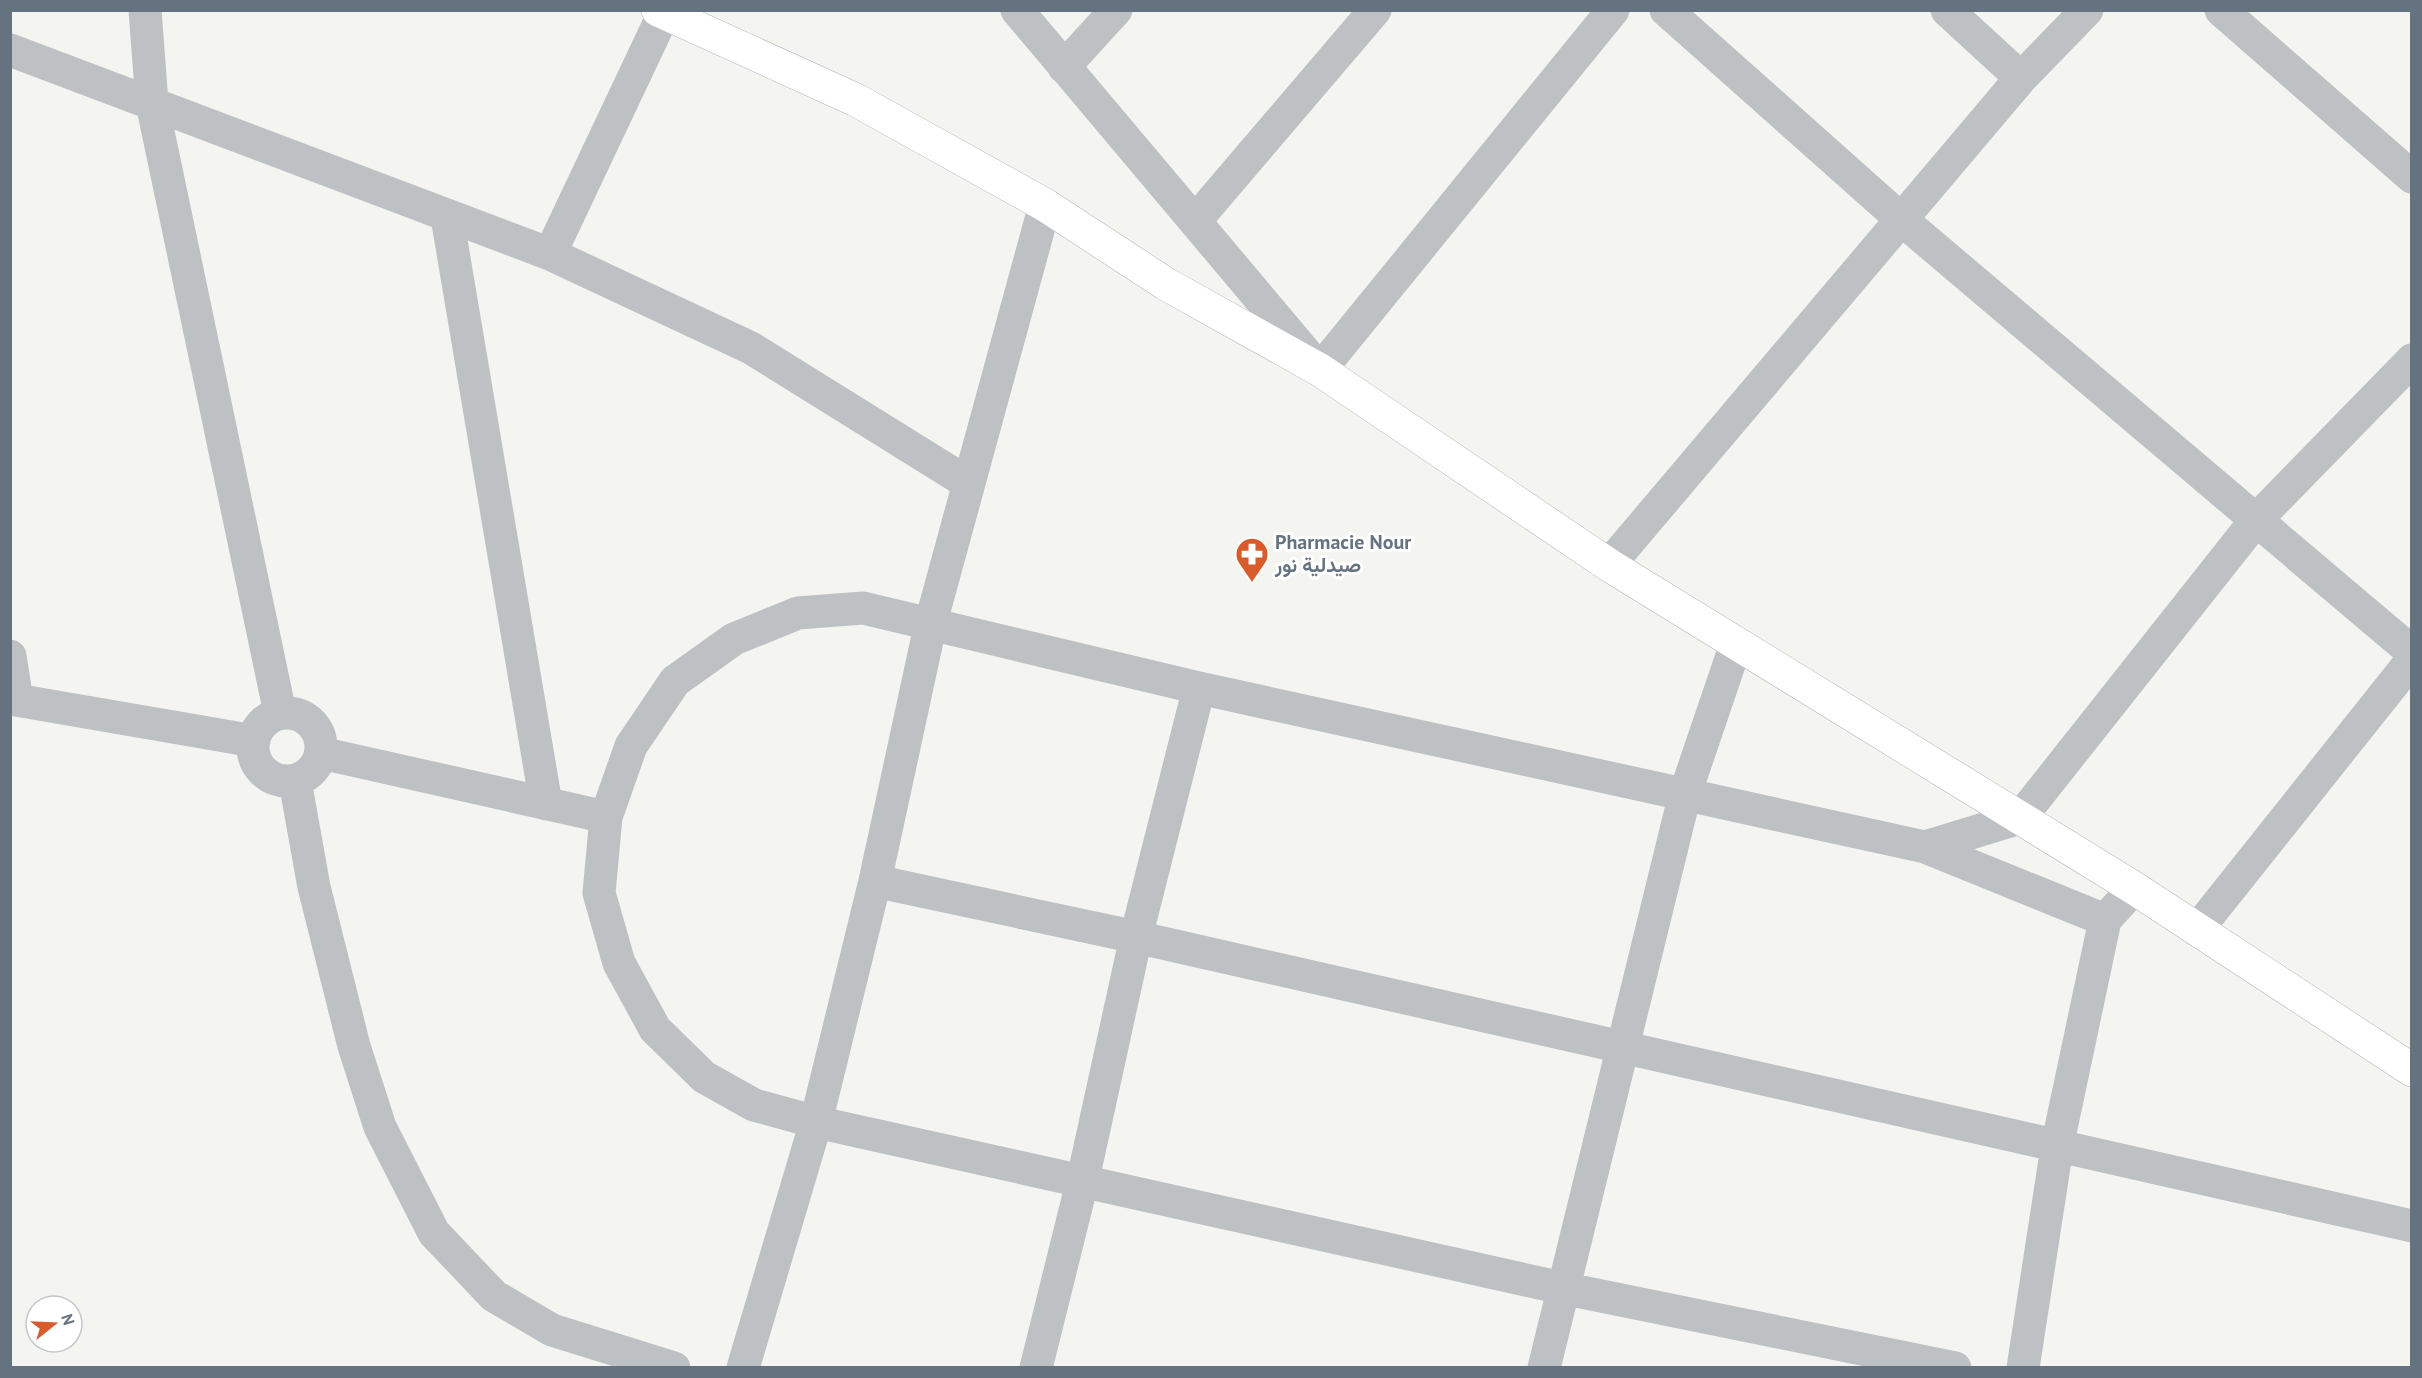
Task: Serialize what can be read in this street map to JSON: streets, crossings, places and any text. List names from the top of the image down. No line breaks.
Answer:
{"places":{"pharmacy":["Pharmacie Nour صيدلية نور"]},"north":"right"}
